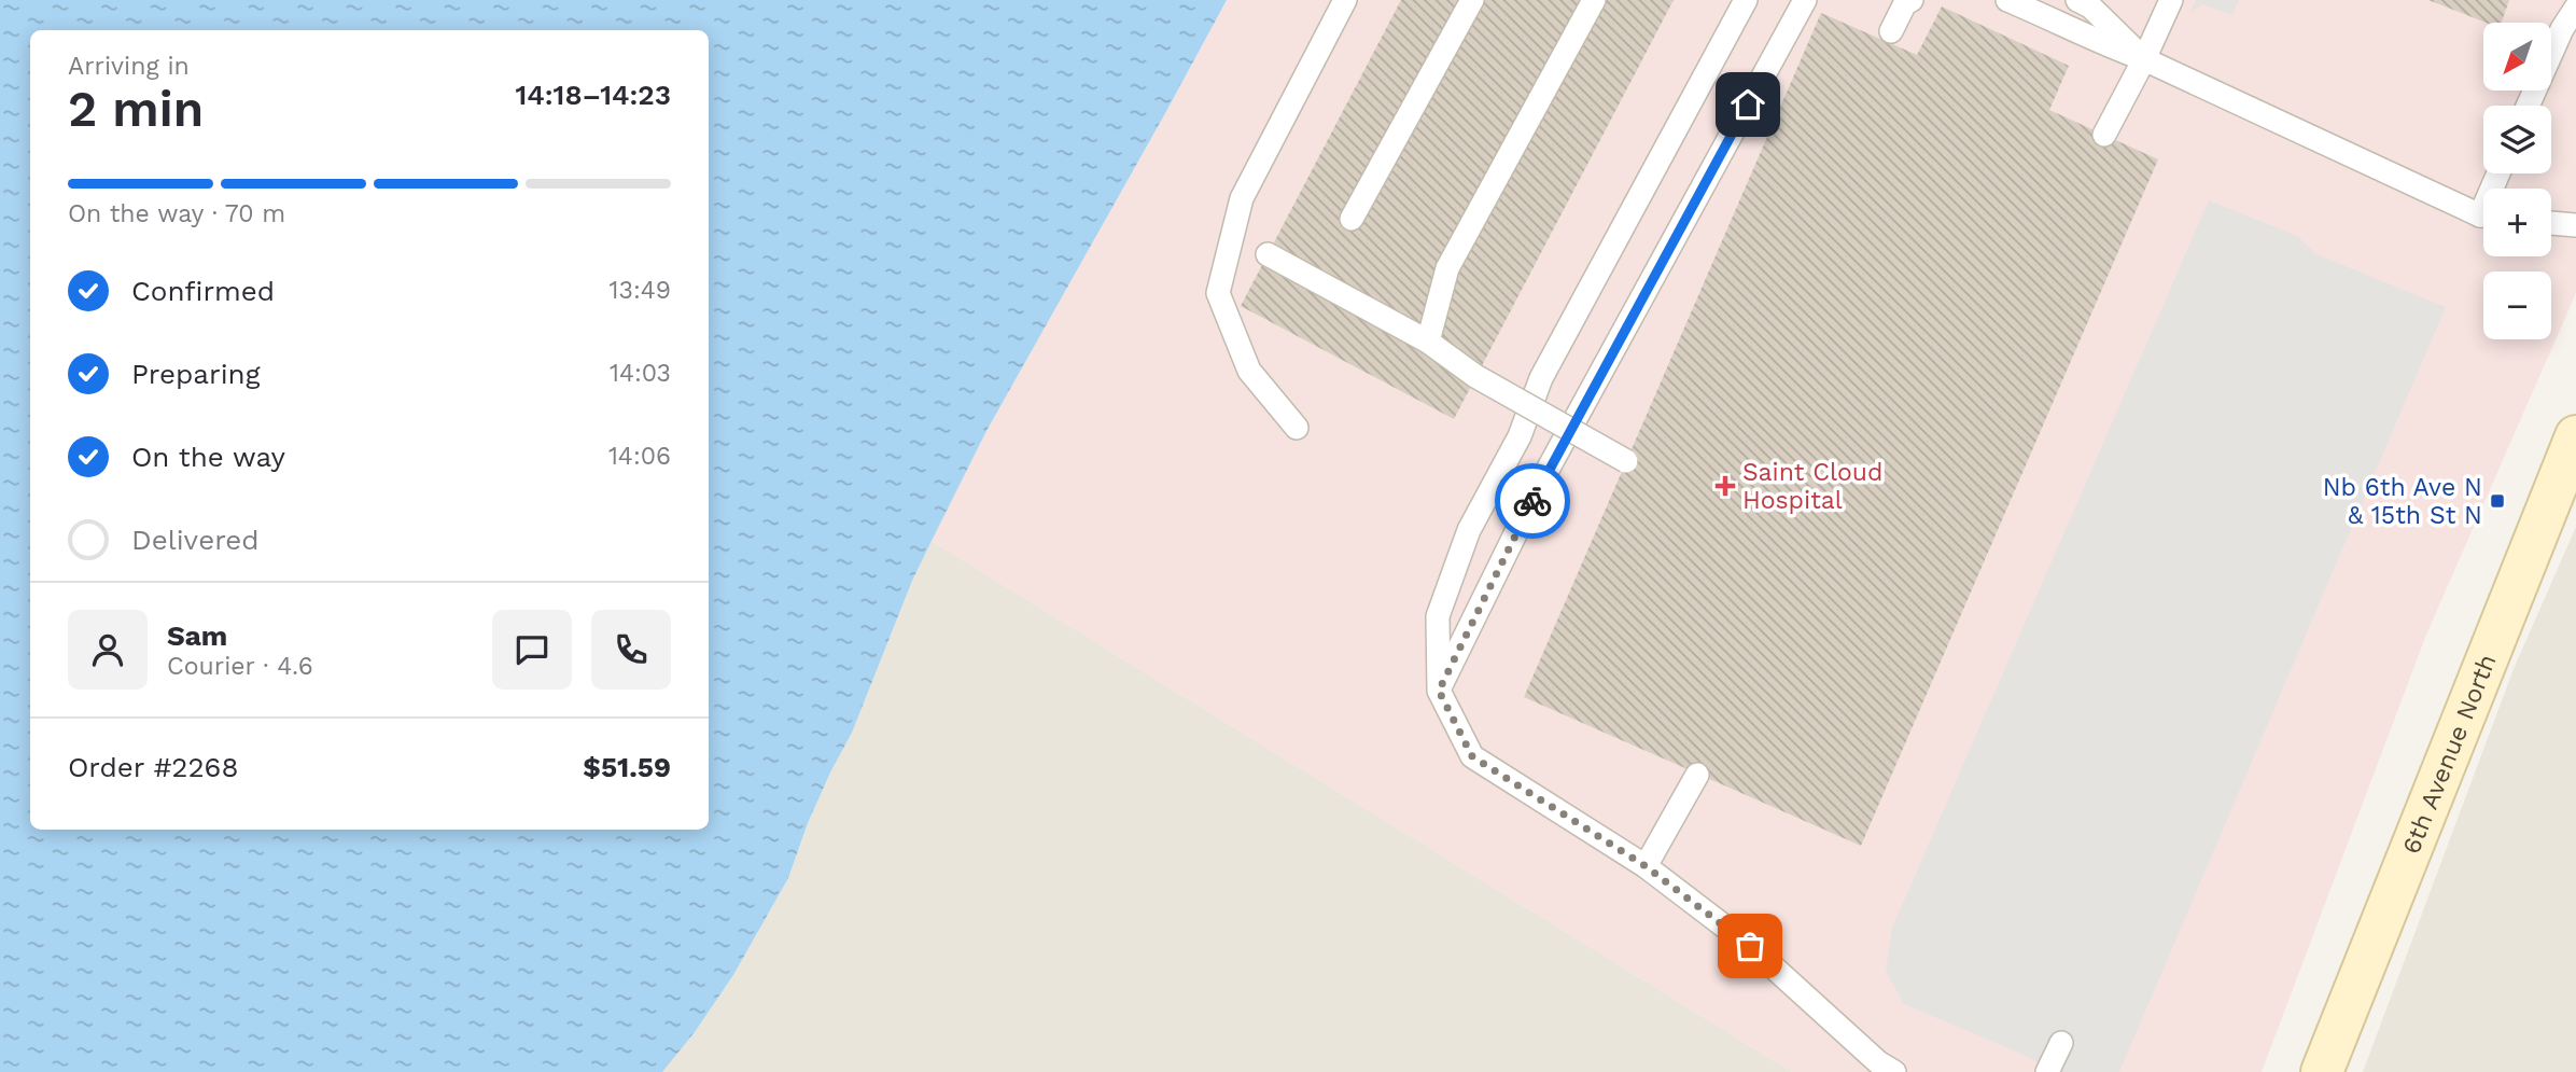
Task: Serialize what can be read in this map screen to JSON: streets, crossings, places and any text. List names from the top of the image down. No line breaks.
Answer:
{"streets":{"street":["6th Avenue North"]},"places":{"health":["Saint Cloud Hospital"],"transit":["Nb 6th Ave N & 15th St N"]},"north":"bottom left","page":{"map_buttons":["+","−"],"heading":["2 min","Arriving in","14:18–14:23"],"panel":["Sam","Courier · 4.6","Order #2268","$51.59"],"bar":"On the way · 70 m","list":[["Confirmed","13:49"],["Preparing","14:03"],["On the way","14:06"],"Delivered"]}}
